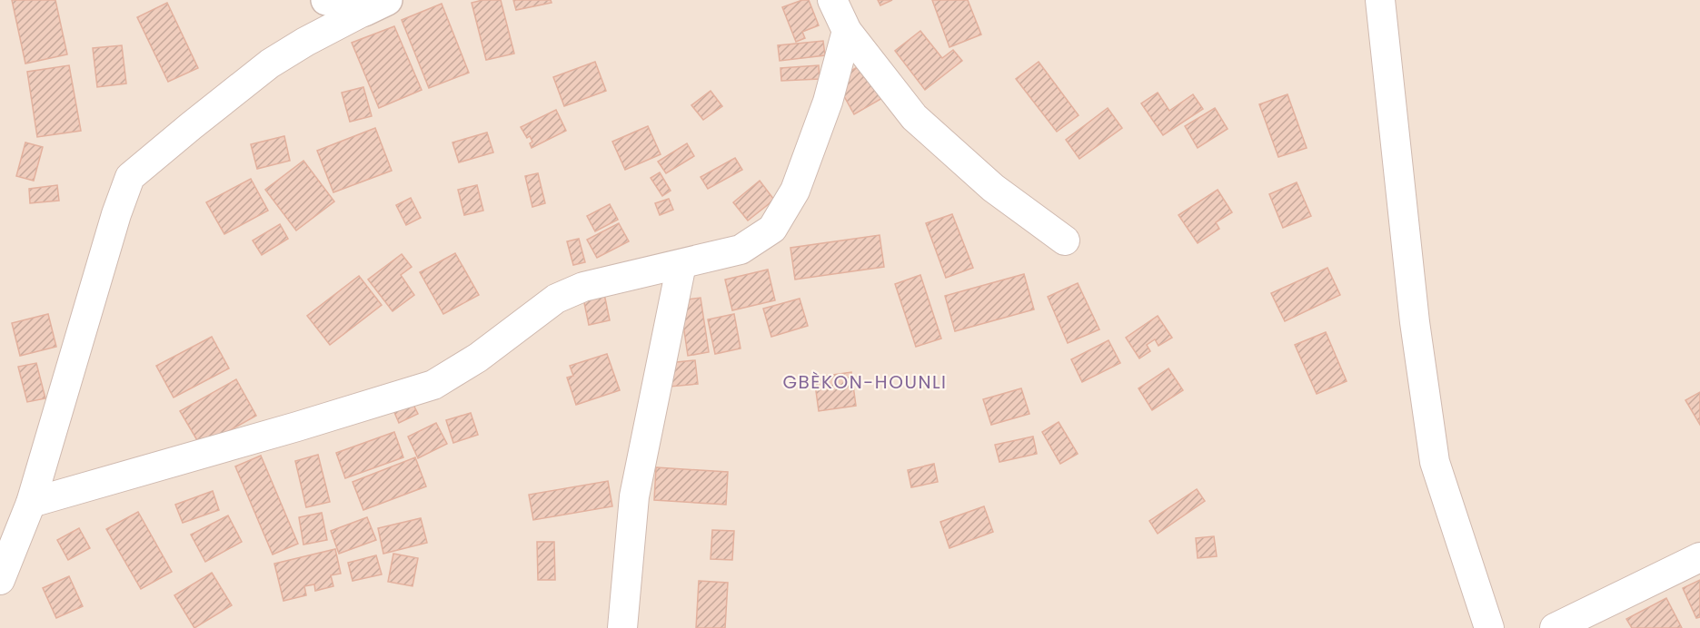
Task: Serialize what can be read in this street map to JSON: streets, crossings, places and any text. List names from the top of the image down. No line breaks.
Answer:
{"districts":["GBÈKON-HOUNLI"]}
